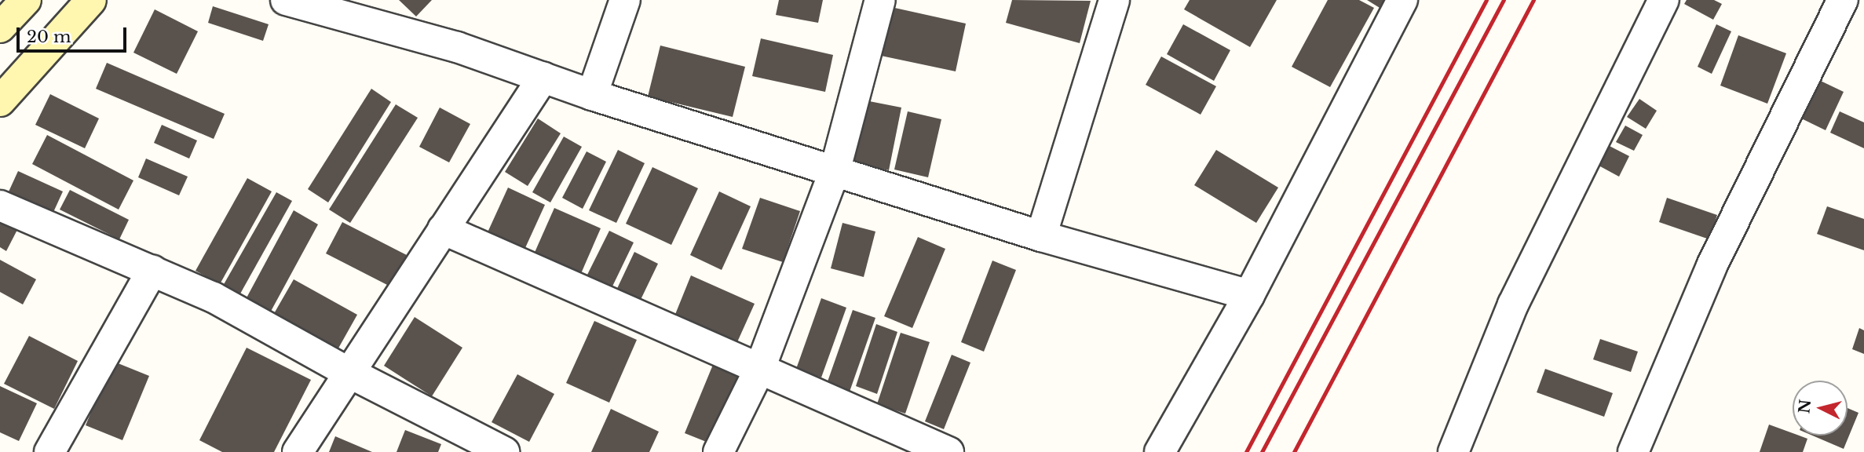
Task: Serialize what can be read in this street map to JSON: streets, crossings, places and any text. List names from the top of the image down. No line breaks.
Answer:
{"scale_bar":"20 m","north":"left"}
